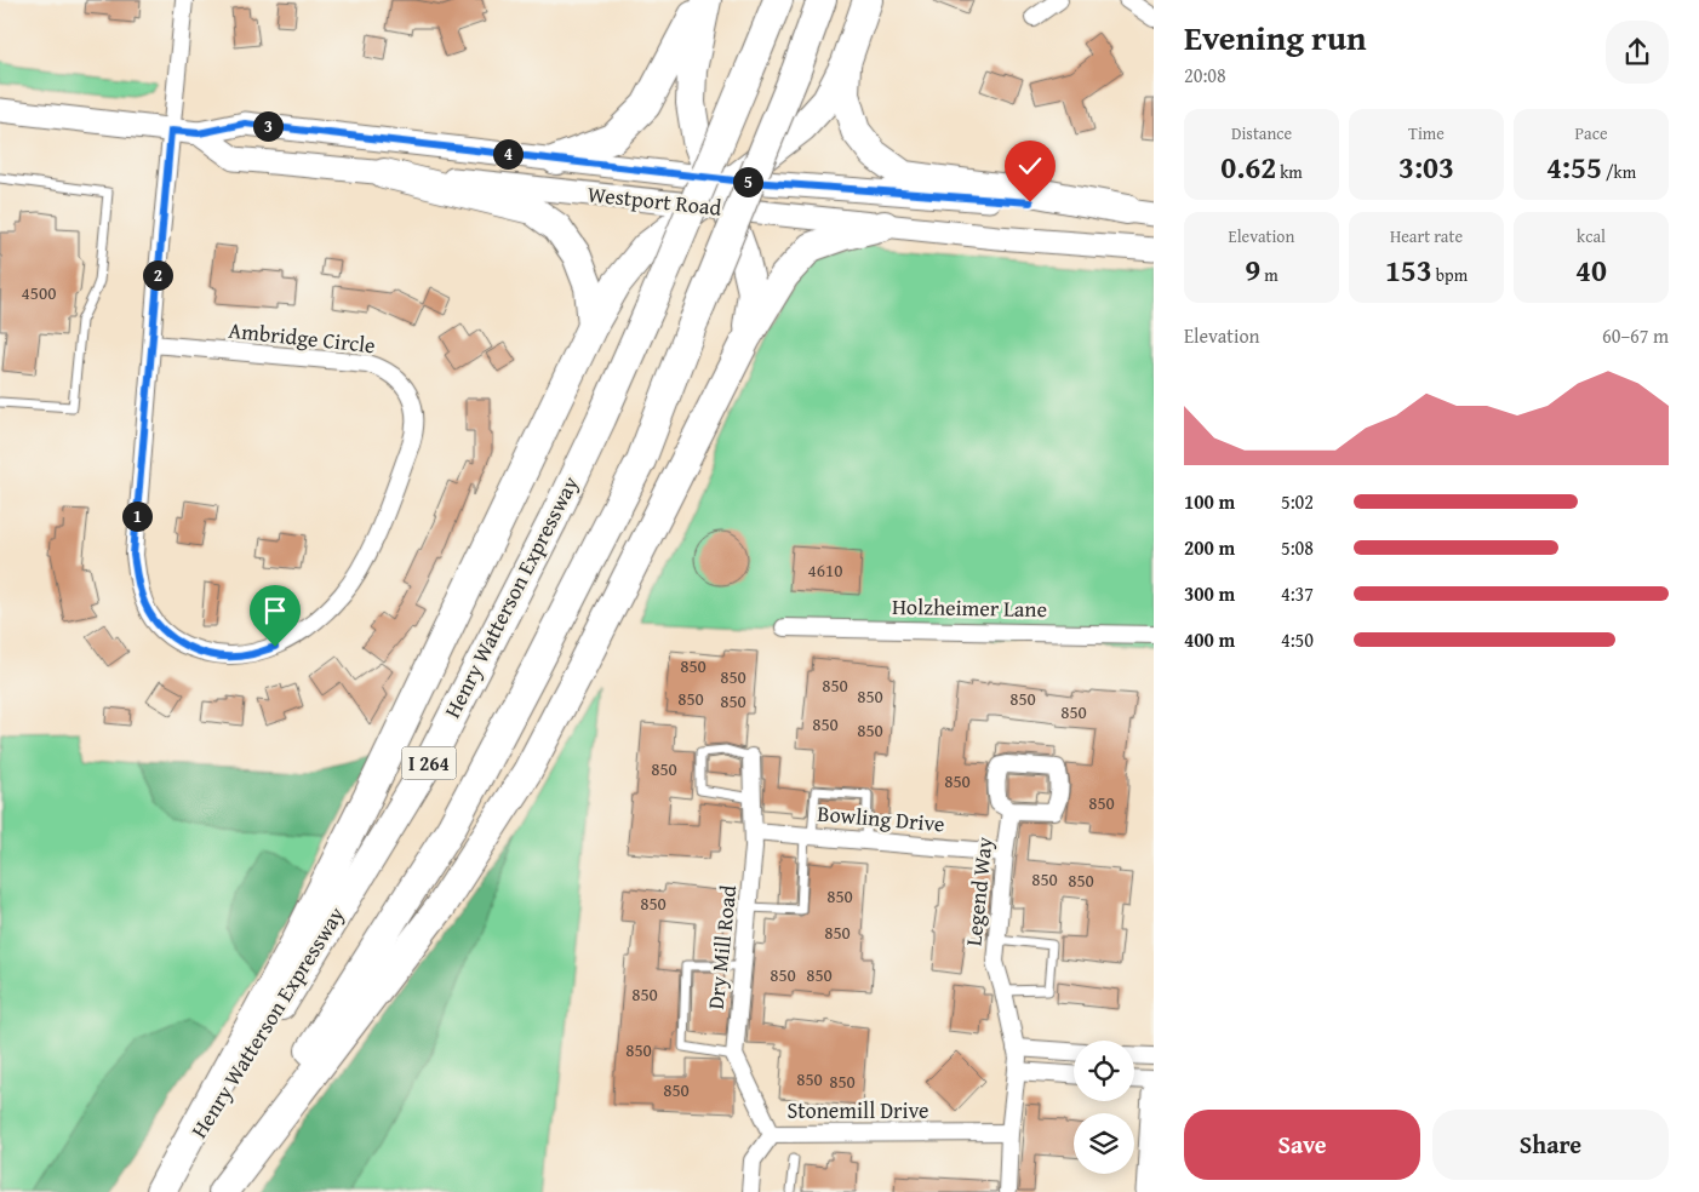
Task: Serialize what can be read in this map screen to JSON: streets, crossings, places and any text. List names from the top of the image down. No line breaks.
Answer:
{"streets":{"highway":["Henry Watterson Expressway","I 264"],"main road":["Westport Road"],"street":["Ambridge Circle","Holzheimer Lane","Bowling Drive","Legend Way","Dry Mill Road","Stonemill Drive"]},"crossings":[["Westport Road","Ambridge Circle"],["Bowling Drive","Legend Way"],["Bowling Drive","Dry Mill Road"],["Legend Way","Stonemill Drive"]],"house_numbers":["4500","4610","850","850","850","850","850","850","850","850","850","850","850","850","850","850","850","850","850","850","850","850","850","850","850","850","850"],"page":{"heading":["Evening run","20:08"],"stats":[["Distance","0.62 km"],["Time","3:03"],["Pace","4:55 /km"],["Elevation","9 m"],["Heart rate","153 bpm"],["kcal","40"]],"pins":["3","4","5","2","1"],"chart":["Elevation","60–67 m"],"list":[{"name":"100 m","note":"5:02"},{"name":"200 m","note":"5:08"},{"name":"300 m","note":"4:37"},{"name":"400 m","note":"4:50"}],"buttons":["Save","Share"]}}
